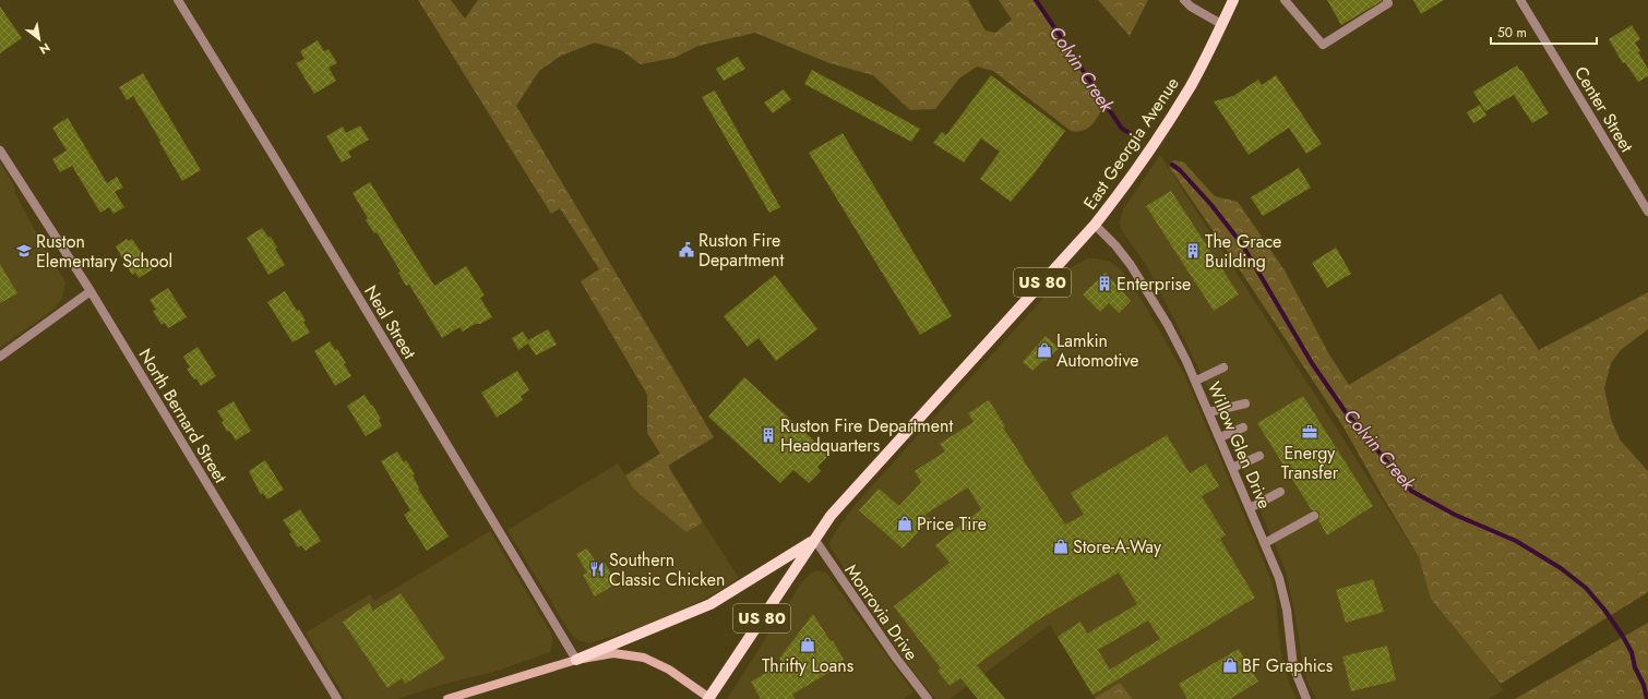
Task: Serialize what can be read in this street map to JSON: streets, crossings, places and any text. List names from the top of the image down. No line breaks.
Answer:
{"streets":{"main road":["East Georgia Avenue","US 80"],"street":["Center Street","Neal Street","North Bernard Street","Willow Glen Drive","Monrovia Drive"]},"crossings":[["East Georgia Avenue","US 80"],["East Georgia Avenue","Willow Glen Drive"],["East Georgia Avenue","Monrovia Drive"],["US 80","Neal Street"]],"water":["Colvin Creek"],"places":{"public building":["Ruston Fire Department"],"school or university":["Ruston Elementary School"],"building":["The Grace Building","Enterprise","Ruston Fire Department Headquarters"],"shop":["Lamkin Automotive","Price Tire","Store-A-Way","Thrifty Loans","BF Graphics"],"office":["Energy Transfer"],"restaurant":["Southern Classic Chicken"]},"scale_bar":"50 m","north":"bottom right"}
